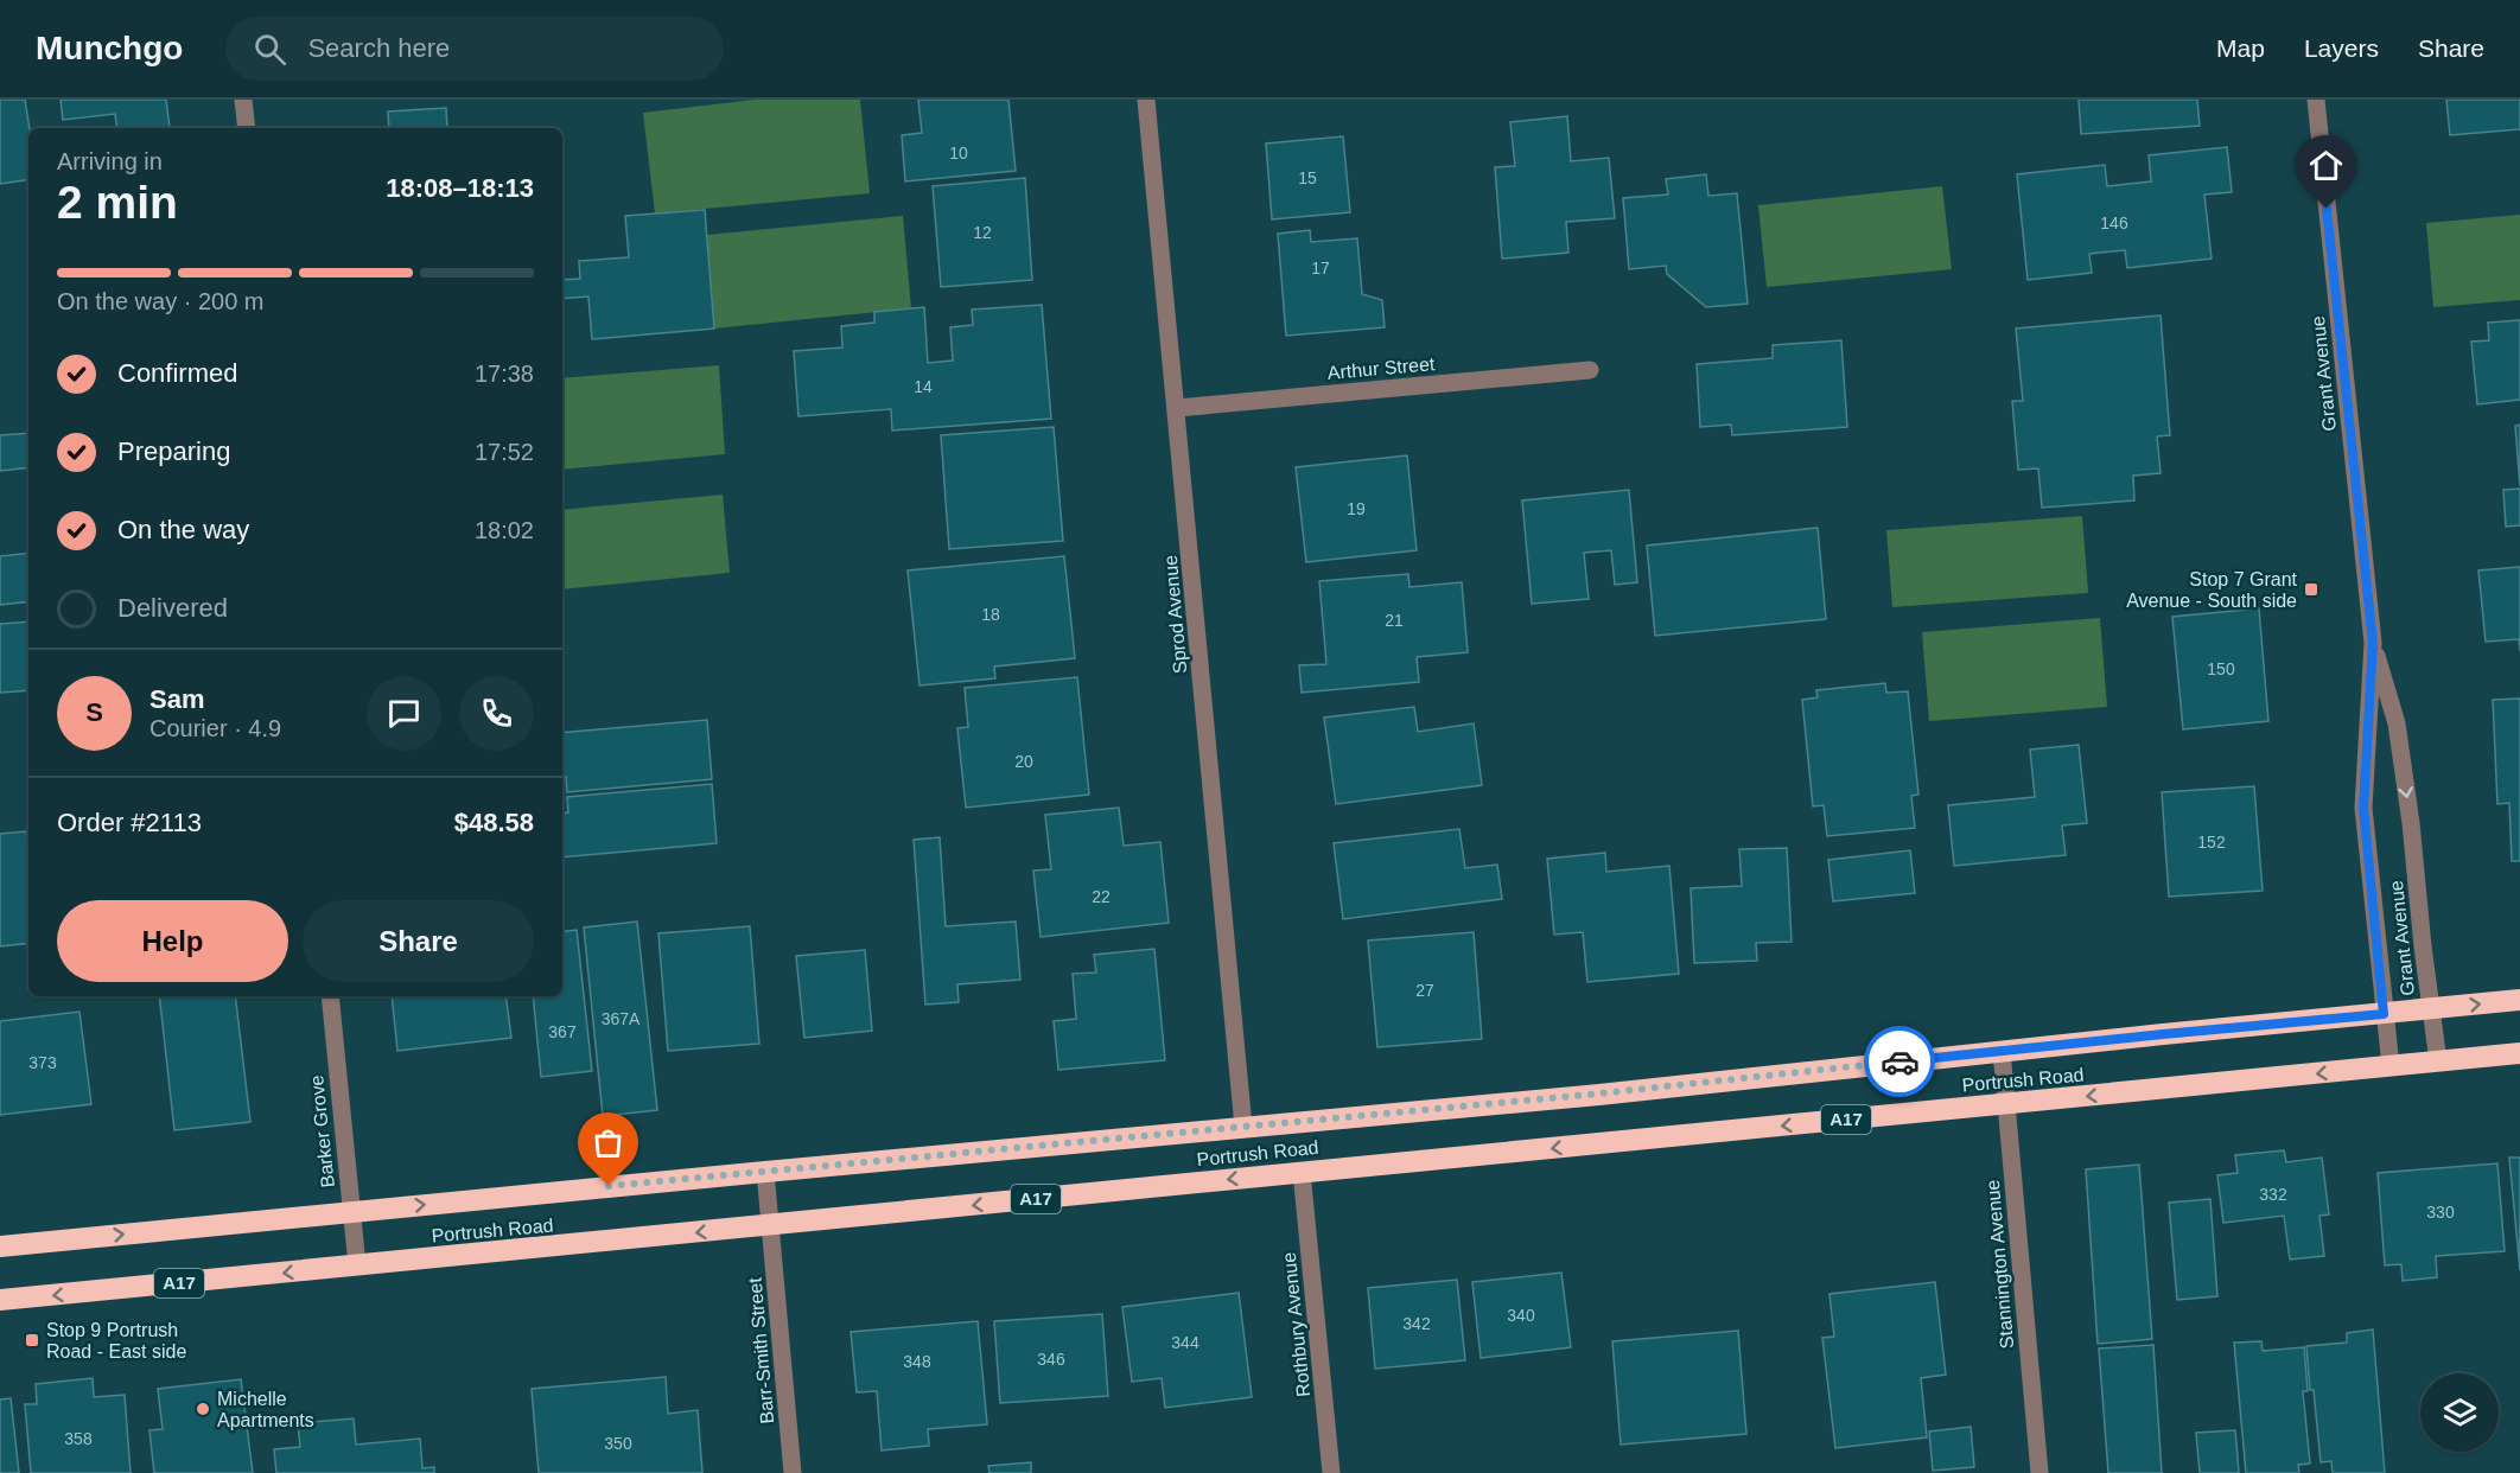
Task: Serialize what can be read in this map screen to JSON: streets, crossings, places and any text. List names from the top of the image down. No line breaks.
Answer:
{"streets":{"highway":["Portrush Road","A17"],"street":["Arthur Street","Grant Avenue","Sprod Avenue","Barker Grove","Stannington Avenue","Rothbury Avenue","Barr-Smith Street"]},"crossings":[["Arthur Street","Sprod Avenue"],["Grant Avenue","Portrush Road"],["Sprod Avenue","Portrush Road"],["Portrush Road","Barker Grove"],["Portrush Road","Stannington Avenue"],["Portrush Road","Rothbury Avenue"],["Portrush Road","Barr-Smith Street"]],"places":{"transit":["Stop 7 Grant Avenue - South side","Stop 9 Portrush Road - East side"],"other":["Michelle Apartments"]},"house_numbers":["10","15","146","12","17","14","19","18","21","150","20","152","22","27","367A","367","373","332","330","340","342","344","346","348","358","350"],"page":{"header":"Munchgo","search":"Search here","nav":["Map","Layers","Share"],"heading":["2 min","Arriving in","18:08–18:13"],"panel":["Sam","Courier · 4.9","Order #2113","$48.58"],"bar":"On the way · 200 m","list":[["Confirmed","17:38"],["Preparing","17:52"],["On the way","18:02"],"Delivered"],"round":"S","buttons":["Help","Share"]}}
